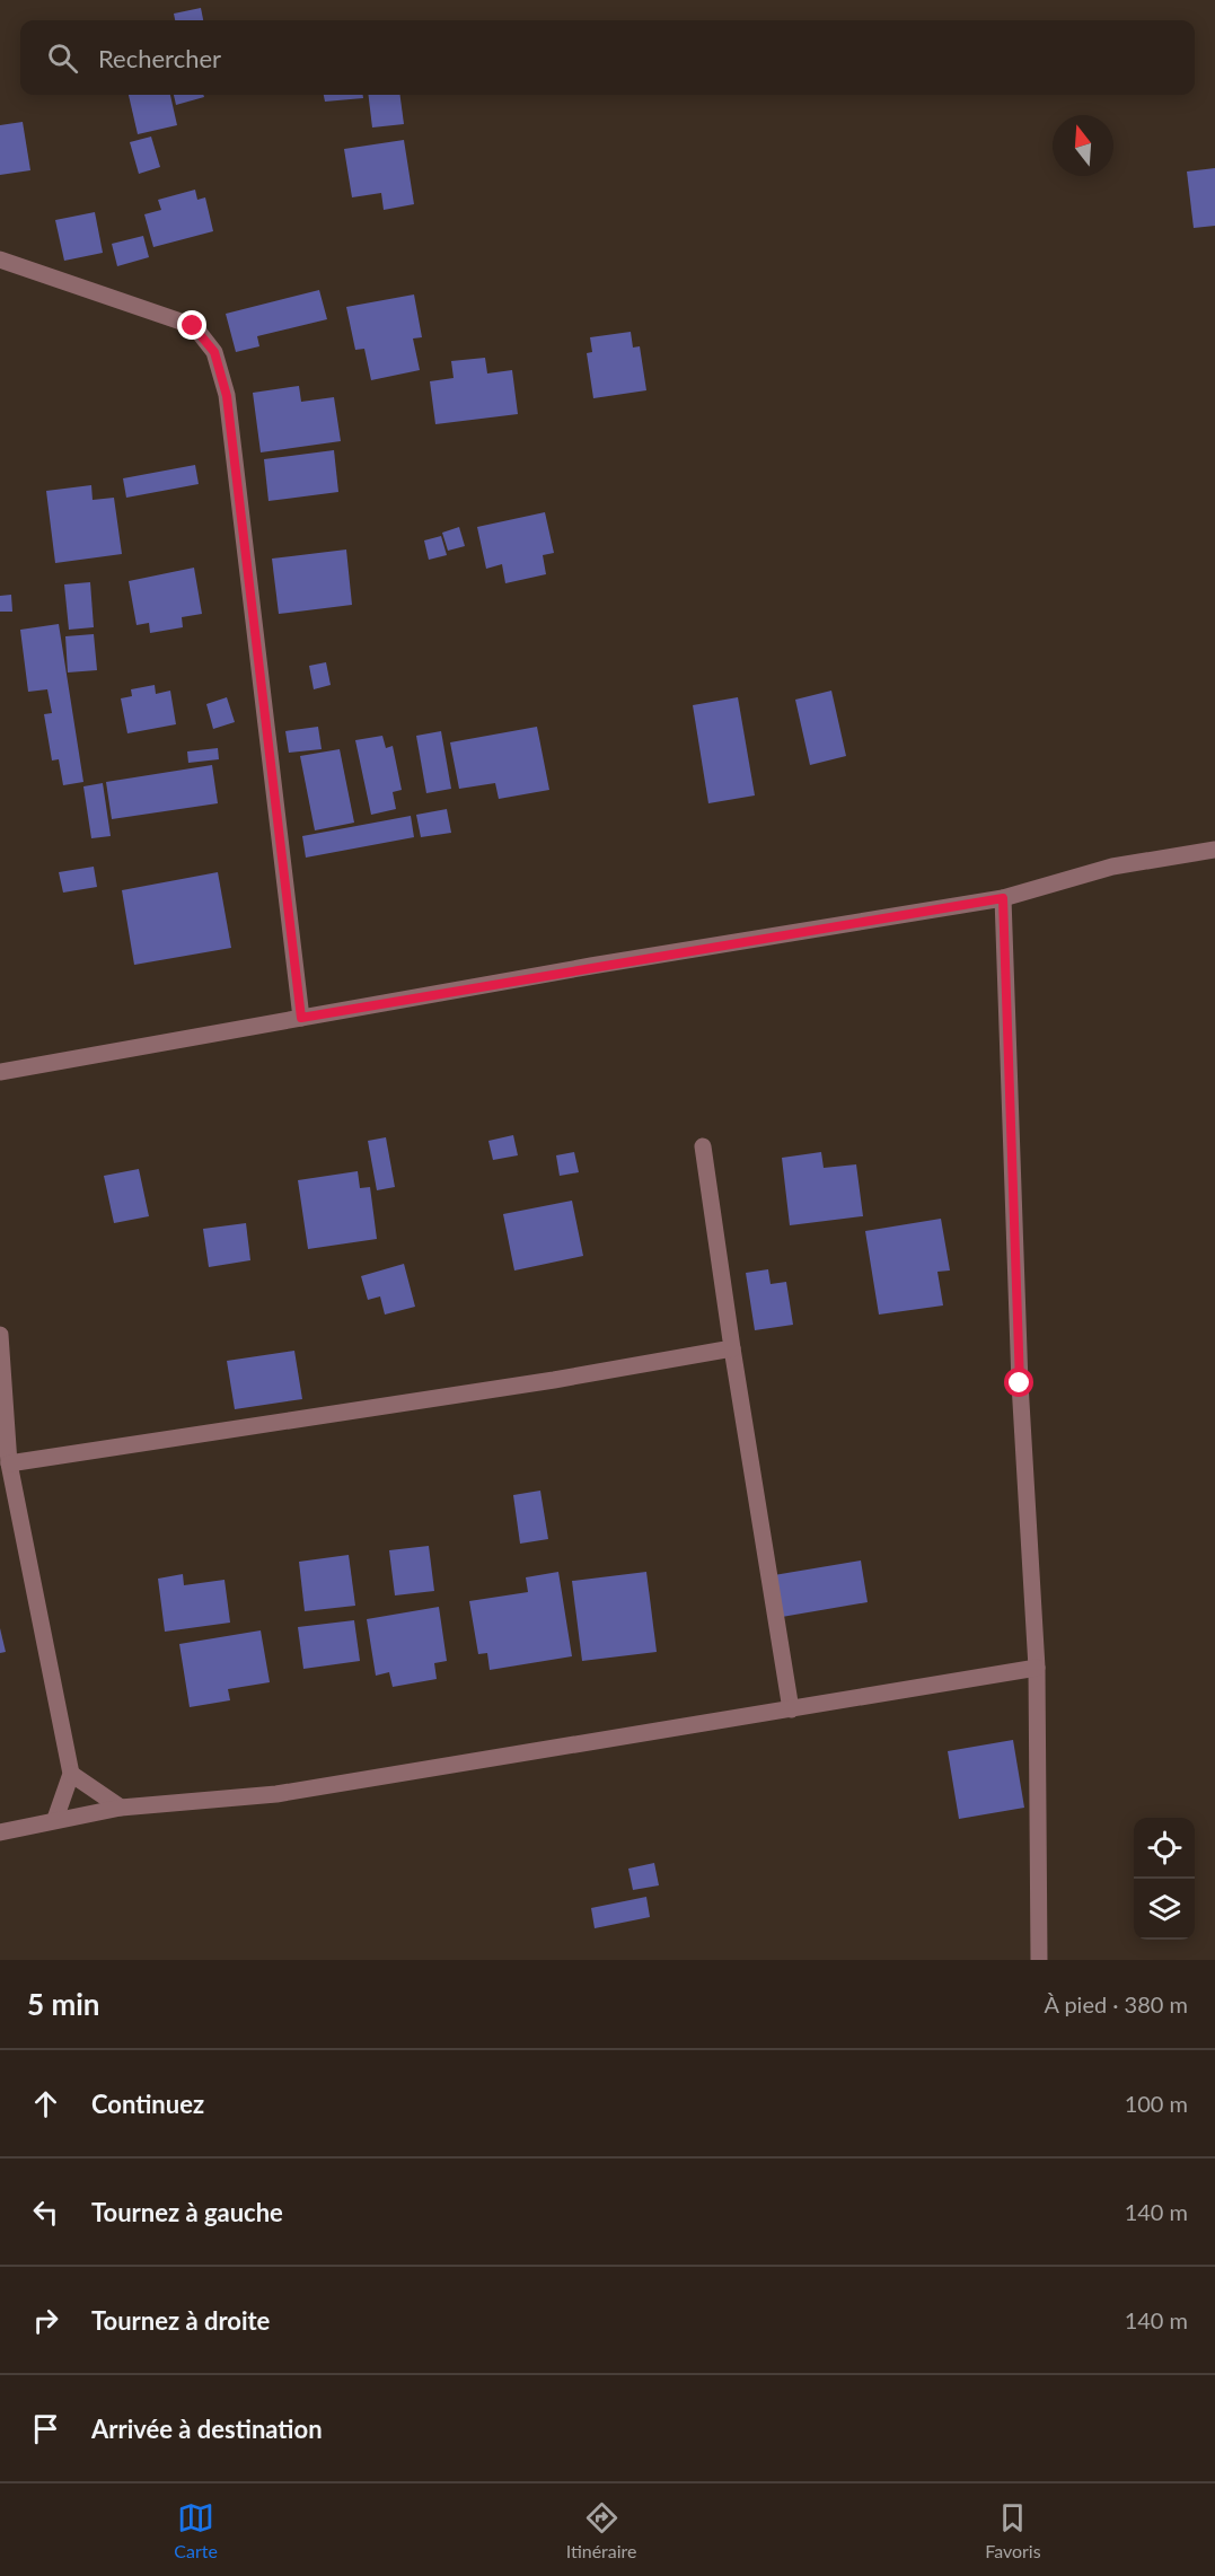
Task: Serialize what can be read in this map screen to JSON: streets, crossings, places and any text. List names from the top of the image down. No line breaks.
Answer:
{"north":"top","page":{"search":"Rechercher","heading":["5 min","À pied · 380 m"],"list":[["Continuez","100 m"],["Tournez à gauche","140 m"],["Tournez à droite","140 m"],"Arrivée à destination"],"nav":["Carte","Itinéraire","Favoris"]}}
